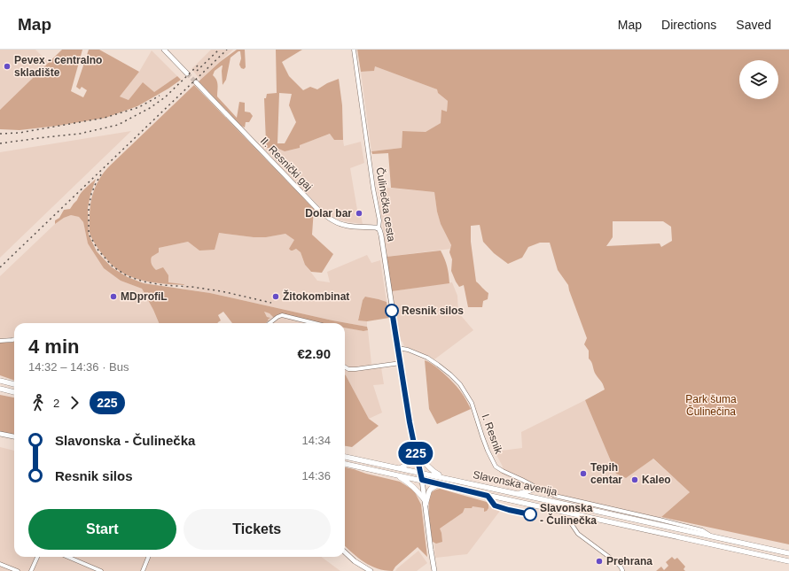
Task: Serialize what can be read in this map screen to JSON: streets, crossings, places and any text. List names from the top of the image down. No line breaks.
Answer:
{"streets":{"main road":["Slavonska avenija"],"street":["II. Resnički gaj","Čulinečka cesta","I. Resnik"]},"crossings":[["II. Resnički gaj","Čulinečka cesta"],["Čulinečka cesta","I. Resnik"],["Čulinečka cesta","Slavonska avenija"],["I. Resnik","Slavonska avenija"]],"parks":["Park šuma Čulinečina"],"places":["Pevex - centralno skladište","Dolar bar","MDprofiL","Žitokombinat","Resnik silos","Tepih centar","Kaleo","Slavonska - Čulinečka","Prehrana"],"lines":["bus line 225"],"page":{"header":"Map","nav":["Map","Directions","Saved"],"on_map":"225","heading":["4 min","14:32 – 14:36 · Bus","€2.90"],"legs":["2","225"],"list":[{"name":"Slavonska - Čulinečka","value":"14:34"},{"name":"Resnik silos","value":"14:36"}],"buttons":["Start","Tickets"]}}
